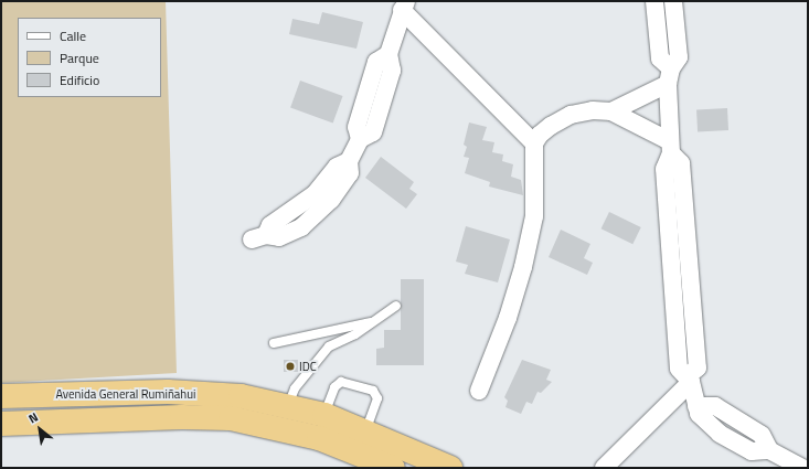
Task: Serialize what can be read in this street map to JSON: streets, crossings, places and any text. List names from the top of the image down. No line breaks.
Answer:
{"streets":{"highway":["Avenida General Rumiñahui"]},"places":["IDC"],"legend":["Calle","Parque","Edificio"],"north":"top left"}
